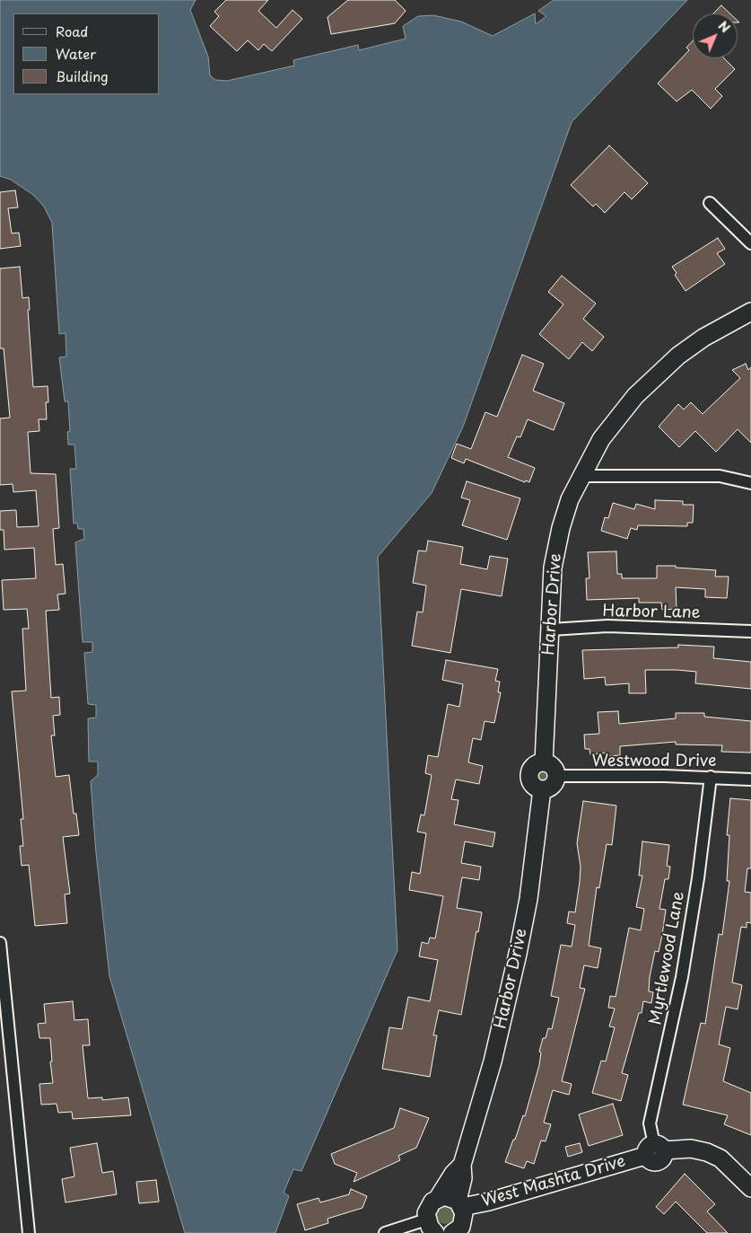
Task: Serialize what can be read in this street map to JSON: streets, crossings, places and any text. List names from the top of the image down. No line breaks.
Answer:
{"streets":{"street":["Harbor Drive","Harbor Lane","Westwood Drive","Myrtlewood Lane","West Mashta Drive"]},"crossings":[["Harbor Drive","Harbor Lane"],["Harbor Drive","Westwood Drive"],["Harbor Drive","West Mashta Drive"],["Westwood Drive","Myrtlewood Lane"],["Myrtlewood Lane","West Mashta Drive"]],"legend":["Road","Water","Building"],"north":"top right"}
